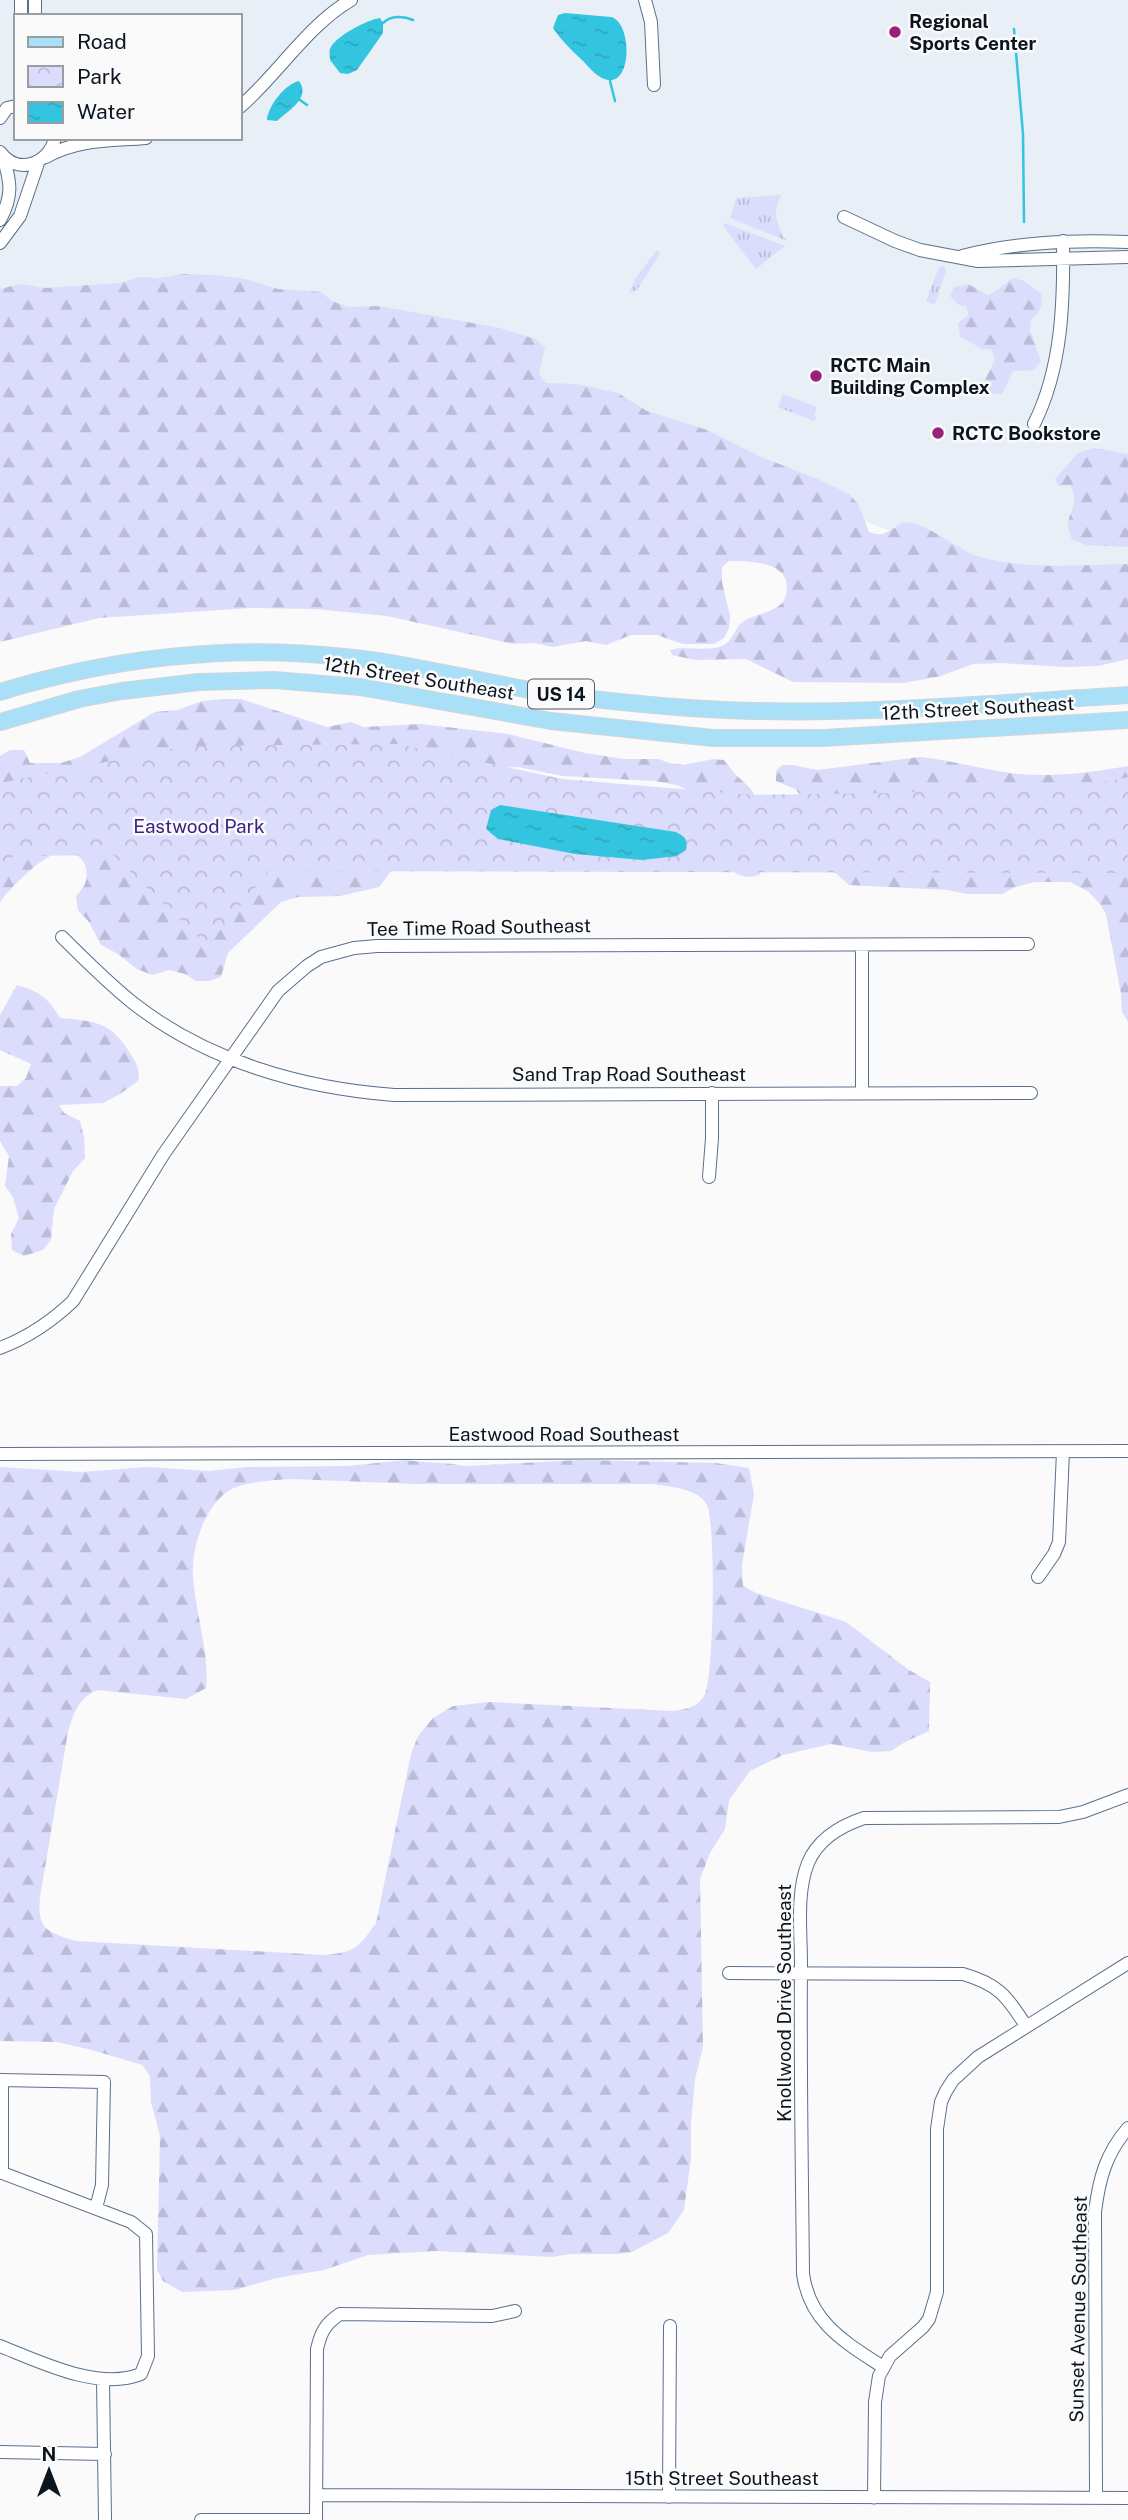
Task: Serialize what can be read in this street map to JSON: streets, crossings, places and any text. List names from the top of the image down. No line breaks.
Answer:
{"streets":{"main road":["12th Street Southeast","US 14"],"street":["Tee Time Road Southeast","Sand Trap Road Southeast","Eastwood Road Southeast","Knollwood Drive Southeast","Sunset Avenue Southeast","15th Street Southeast"]},"crossings":[["Tee Time Road Southeast","Sand Trap Road Southeast"],["Sunset Avenue Southeast","15th Street Southeast"]],"parks":["Eastwood Park"],"places":["Regional Sports Center","RCTC Main Building Complex","RCTC Bookstore"],"legend":["Road","Park","Water"],"north":"top"}
